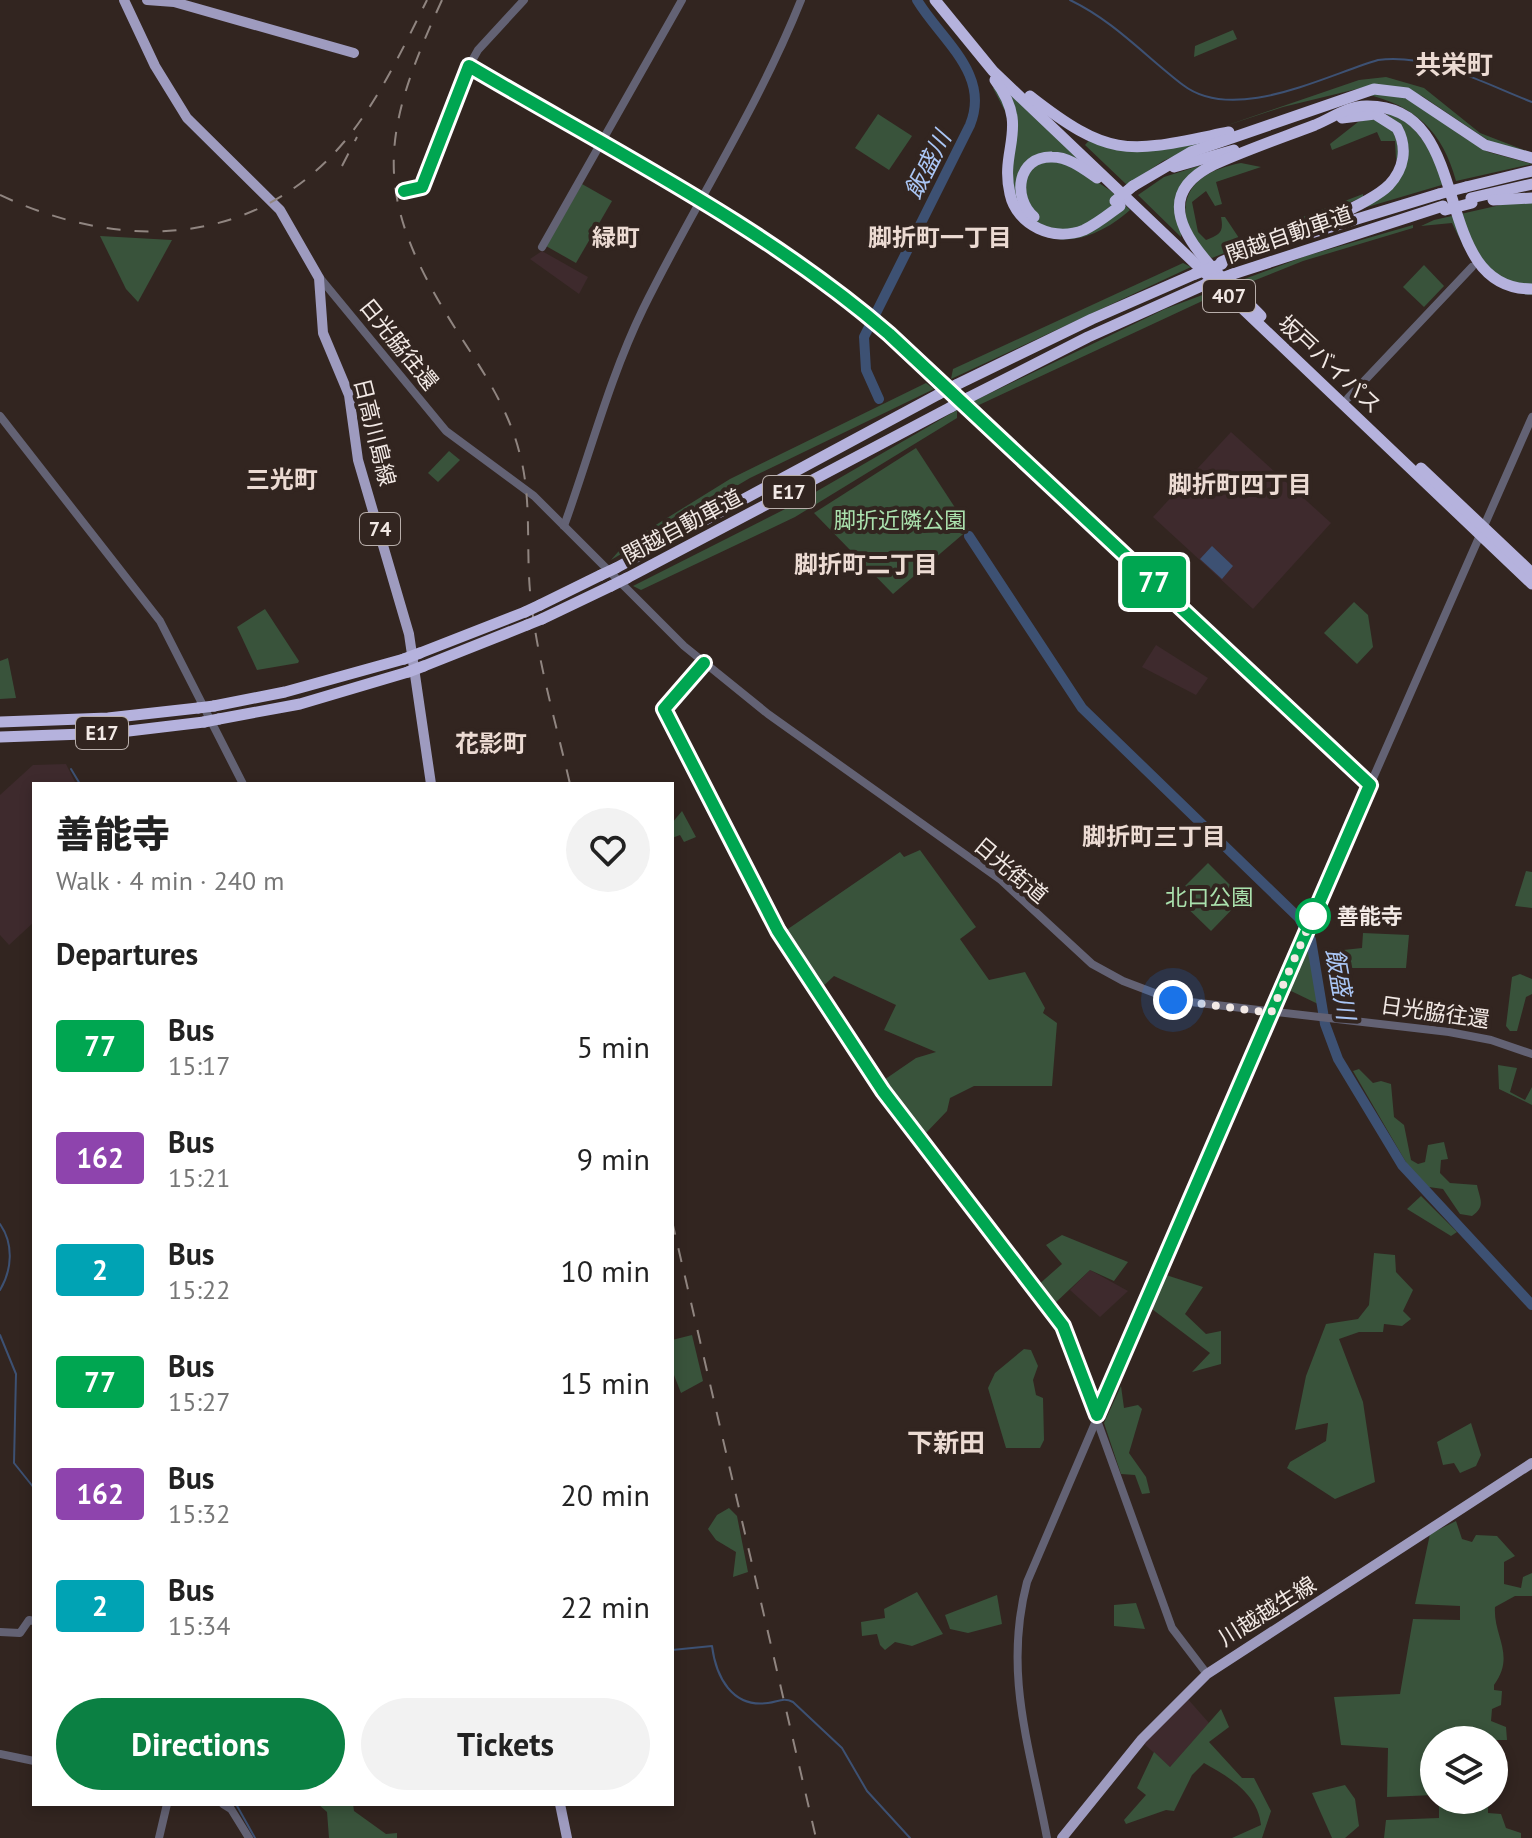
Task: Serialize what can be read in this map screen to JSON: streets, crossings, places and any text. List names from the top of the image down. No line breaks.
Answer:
{"streets":{"highway":["関越自動車道","407","坂戸バイパス","E17"],"main road":["日光脇往還","日高川島線","74","川越越生線"],"street":["日光街道"]},"crossings":[["日光脇往還","日高川島線"],["日光脇往還","日光街道"]],"districts":["共栄町","緑町","脚折町一丁目","三光町","脚折町四丁目","脚折町二丁目","花影町","脚折町三丁目","下新田"],"water":["飯盛川"],"parks":["脚折近隣公園","北口公園"],"places":["善能寺"],"lines":["bus line 77"],"page":{"on_map":"77","heading":[["善能寺","Walk · 4 min · 240 m"],"Departures"],"list":[{"mark":"77","name":"Bus","note":"15:17","value":"5 min"},{"mark":"162","name":"Bus","note":"15:21","value":"9 min"},{"mark":"2","name":"Bus","note":"15:22","value":"10 min"},{"mark":"77","name":"Bus","note":"15:27","value":"15 min"},{"mark":"162","name":"Bus","note":"15:32","value":"20 min"},{"mark":"2","name":"Bus","note":"15:34","value":"22 min"}],"buttons":["Directions","Tickets"]}}
